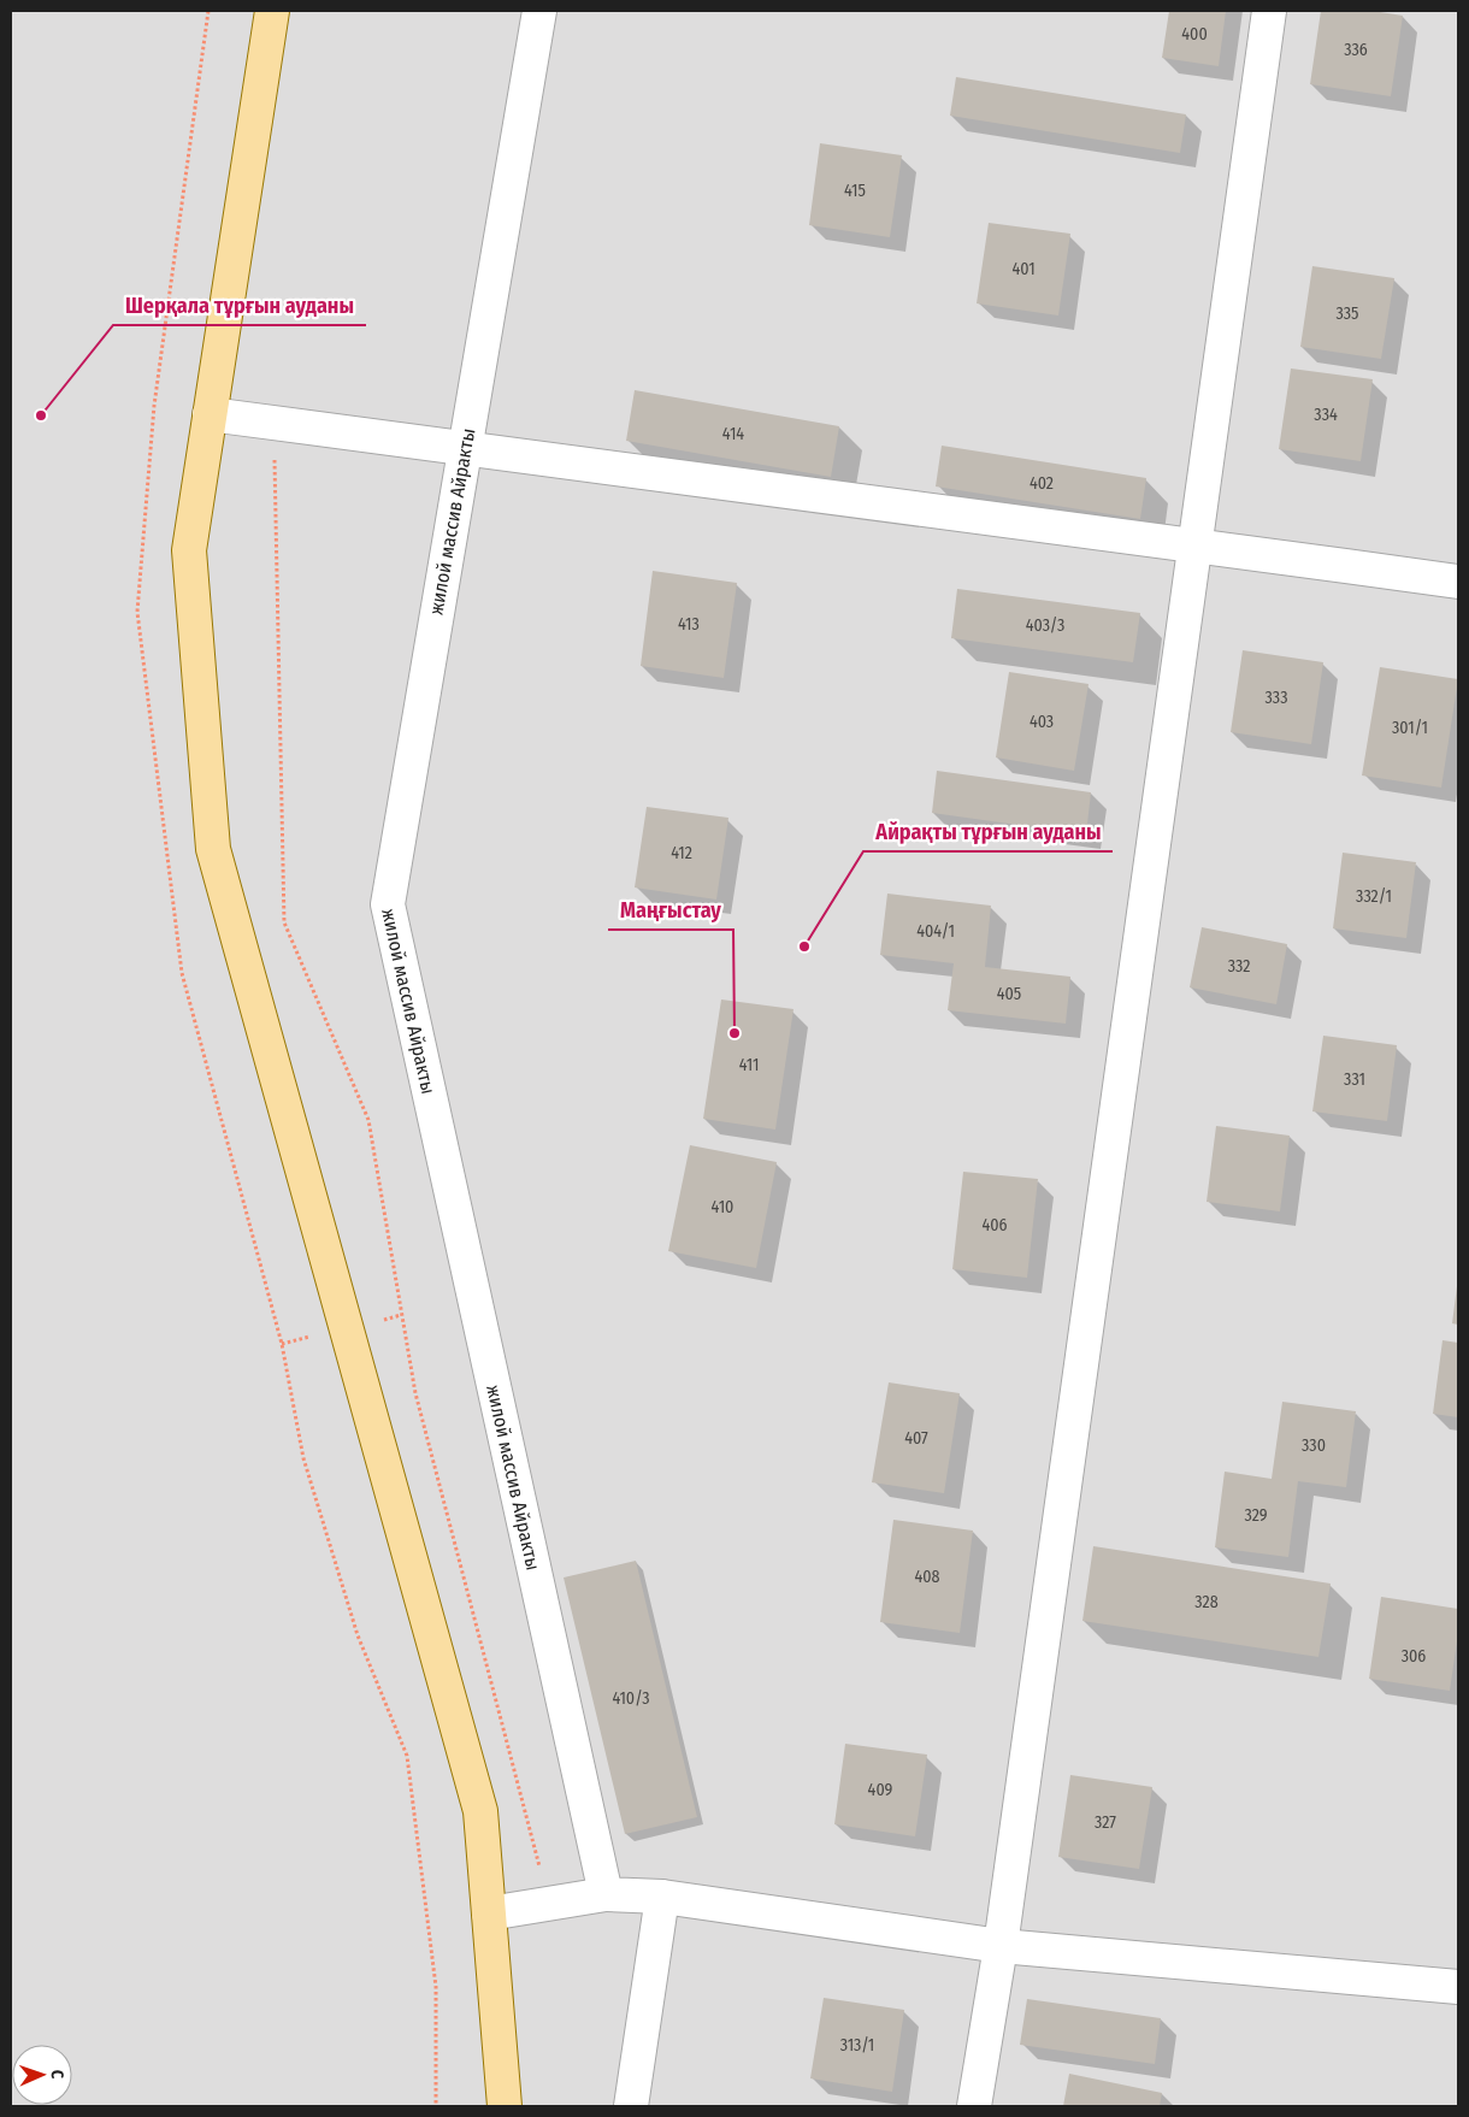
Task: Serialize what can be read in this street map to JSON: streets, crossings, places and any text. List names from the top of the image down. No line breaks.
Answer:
{"streets":{"street":["жилой массив Айракты"]},"places":["Шерқала тұрғын ауданы","Айрақты тұрғын ауданы","Маңғыстау"],"house_numbers":["400","336","415","401","335","334","414","402","413","403/3","333","403","301/1","412","332/1","404/1","332","405","411","331","410","406","407","330","329","408","328","306","410/3","409","327","313/1"],"north":"right"}
